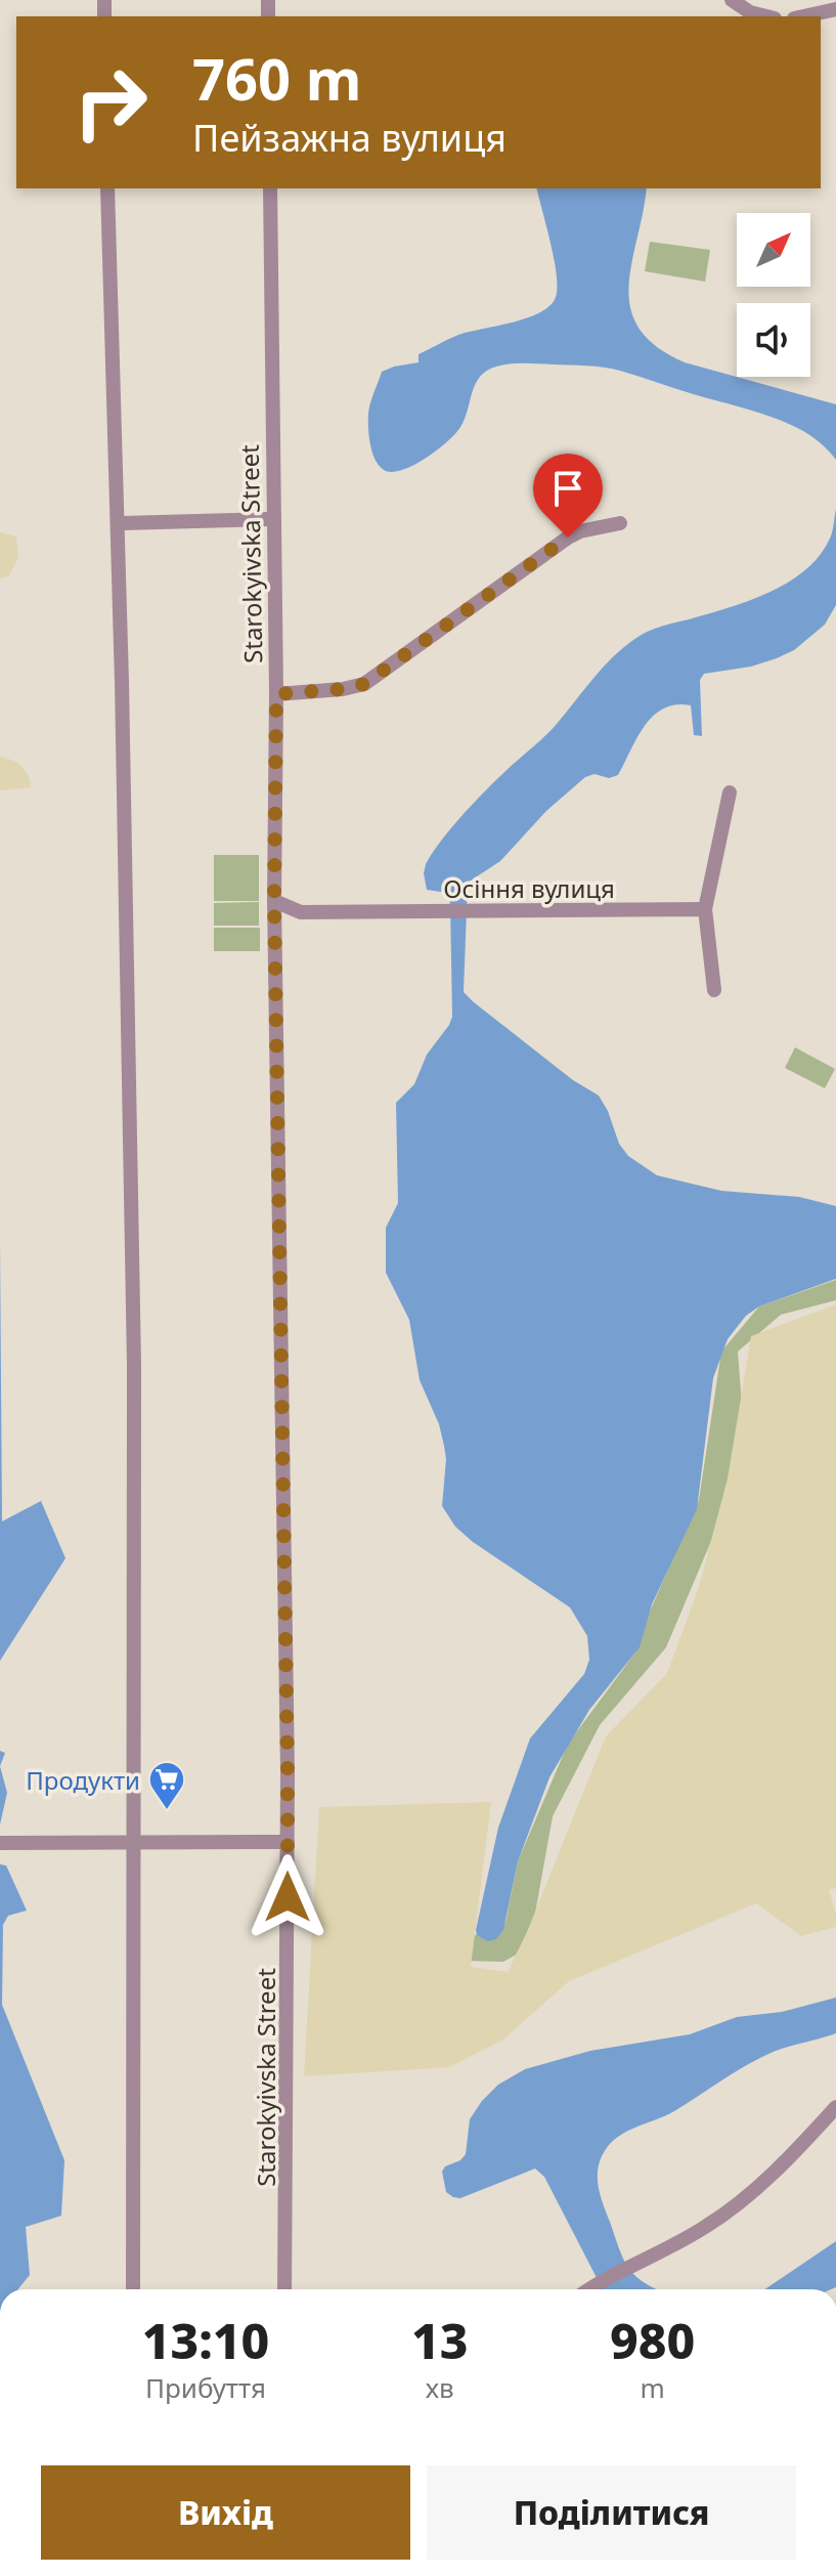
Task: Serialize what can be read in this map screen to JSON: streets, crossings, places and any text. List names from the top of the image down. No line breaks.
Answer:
{"streets":{"street":["Starokyivska Street","Осіння вулиця"]},"crossings":[["Starokyivska Street","Осіння вулиця"]],"places":{"supermarket":["Продукти"]},"north":"top right","page":{"turn":["760 m","Пейзажна вулиця"],"eta":["13:10","Прибуття","13","хв","980","m"],"buttons":["Вихід","Поділитися"]}}
